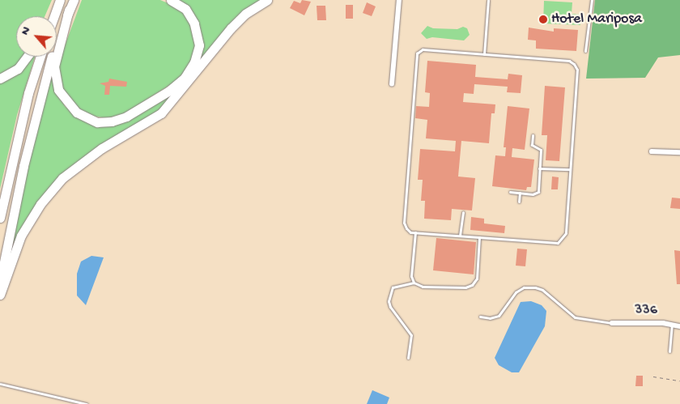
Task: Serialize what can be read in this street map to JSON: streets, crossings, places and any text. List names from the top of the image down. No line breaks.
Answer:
{"streets":{"street":["336"]},"places":["Hotel Mariposa"],"north":"top left"}
